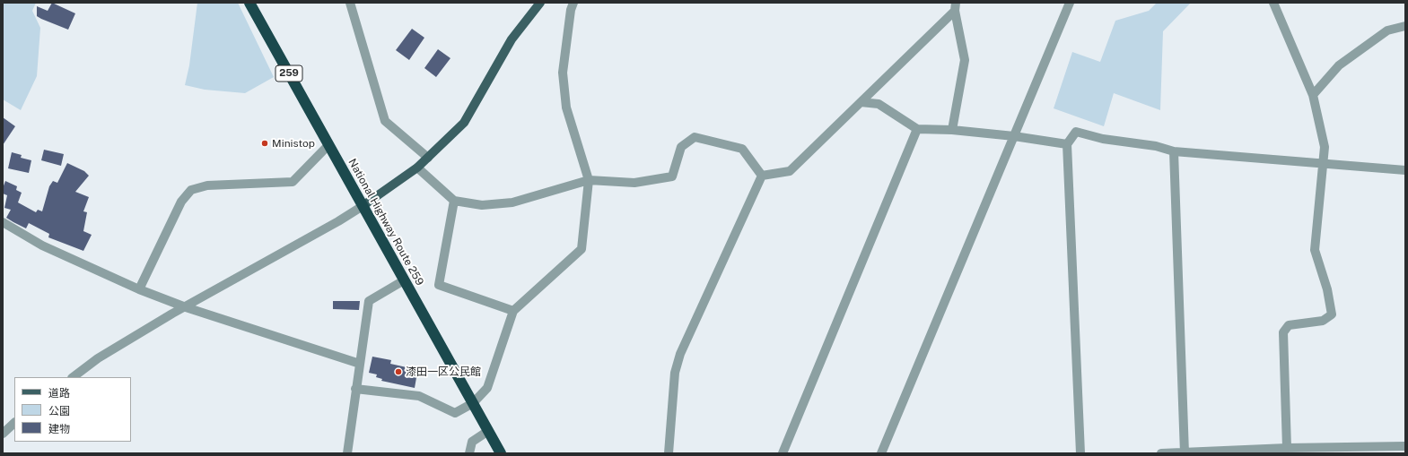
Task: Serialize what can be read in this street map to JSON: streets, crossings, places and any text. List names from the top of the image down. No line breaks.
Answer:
{"streets":{"highway":["259","National Highway Route 259"]},"places":["Ministop","漆田一区公民館"],"legend":["道路","公園","建物"]}
